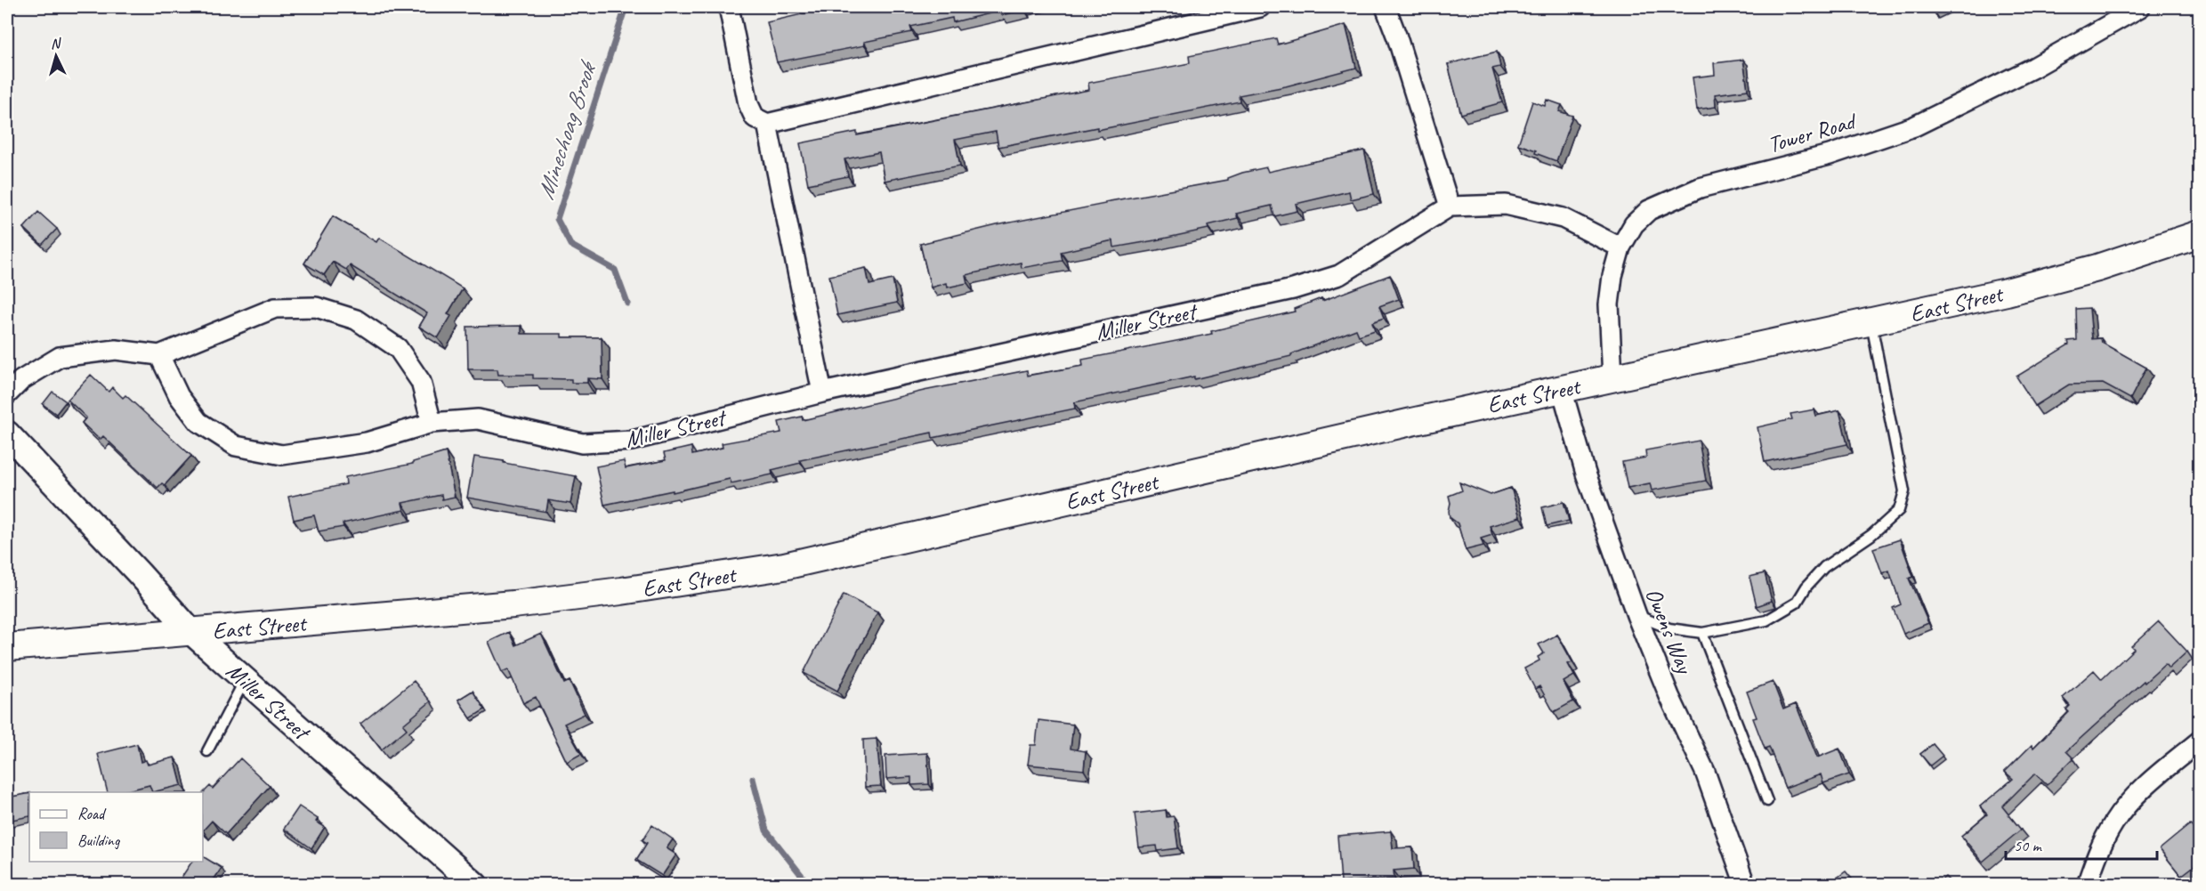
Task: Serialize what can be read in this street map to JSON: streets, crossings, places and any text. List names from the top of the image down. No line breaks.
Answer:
{"streets":{"main road":["East Street"],"street":["Tower Road","Miller Street","Owens Way"]},"crossings":[["Tower Road","East Street"],["East Street","Miller Street"],["East Street","Owens Way"]],"water":["Minechoag Brook"],"legend":["Road","Building"],"scale_bar":"50 m","north":"top"}
